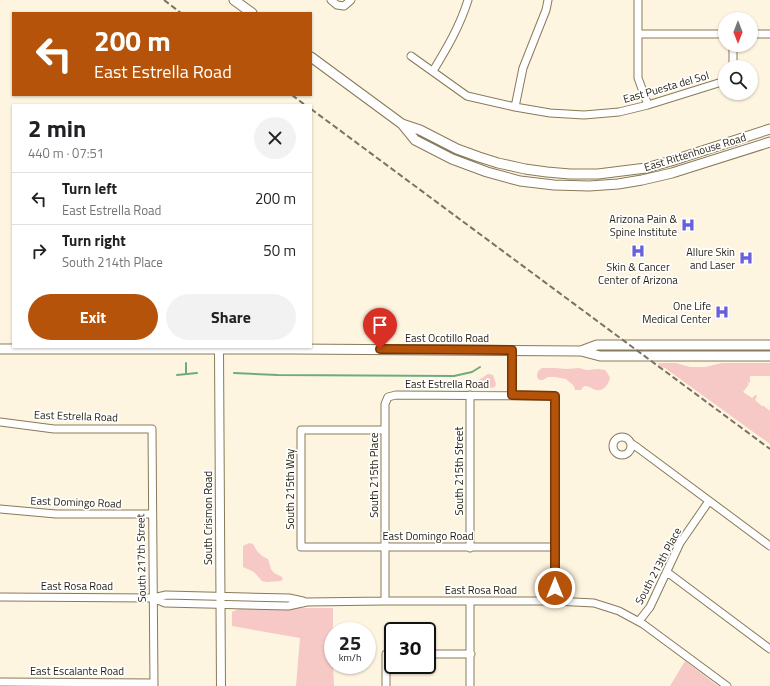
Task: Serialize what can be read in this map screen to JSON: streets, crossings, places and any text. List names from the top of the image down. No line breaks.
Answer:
{"streets":{"main road":["East Rittenhouse Road","East Ocotillo Road"],"street":["East Puesta del Sol","East Estrella Road","South 215th Street","South 215th Place","South 215th Way","East Domingo Road","South Crismon Road","South 217th Street","South 213th Place","East Rosa Road","East Escalante Road"]},"crossings":[["East Ocotillo Road","South Crismon Road"],["East Estrella Road","South 215th Street"],["East Estrella Road","South 215th Place"],["East Estrella Road","East Domingo Road"],["East Estrella Road","South 217th Street"],["South 215th Street","East Domingo Road"],["South 215th Place","South 215th Way"],["South 215th Place","East Domingo Road"],["South 215th Place","East Rosa Road"],["South 215th Way","East Domingo Road"],["East Domingo Road","South 217th Street"],["South Crismon Road","East Rosa Road"],["South 217th Street","East Rosa Road"],["South 217th Street","East Escalante Road"],["South 213th Place","East Rosa Road"]],"places":{"hospital":["Arizona Pain & Spine Institute","Skin & Cancer Center of Arizona","Allure Skin and Laser","One Life Medical Center"]},"north":"bottom","page":{"turn":["200 m","East Estrella Road"],"heading":["2 min","440 m · 07:51"],"list":[{"name":"Turn left","note":"East Estrella Road","value":"200 m"},{"name":"Turn right","note":"South 214th Place","value":"50 m"}],"buttons":["Exit","Share"],"speed":"25 km/h","limit":"30"}}
